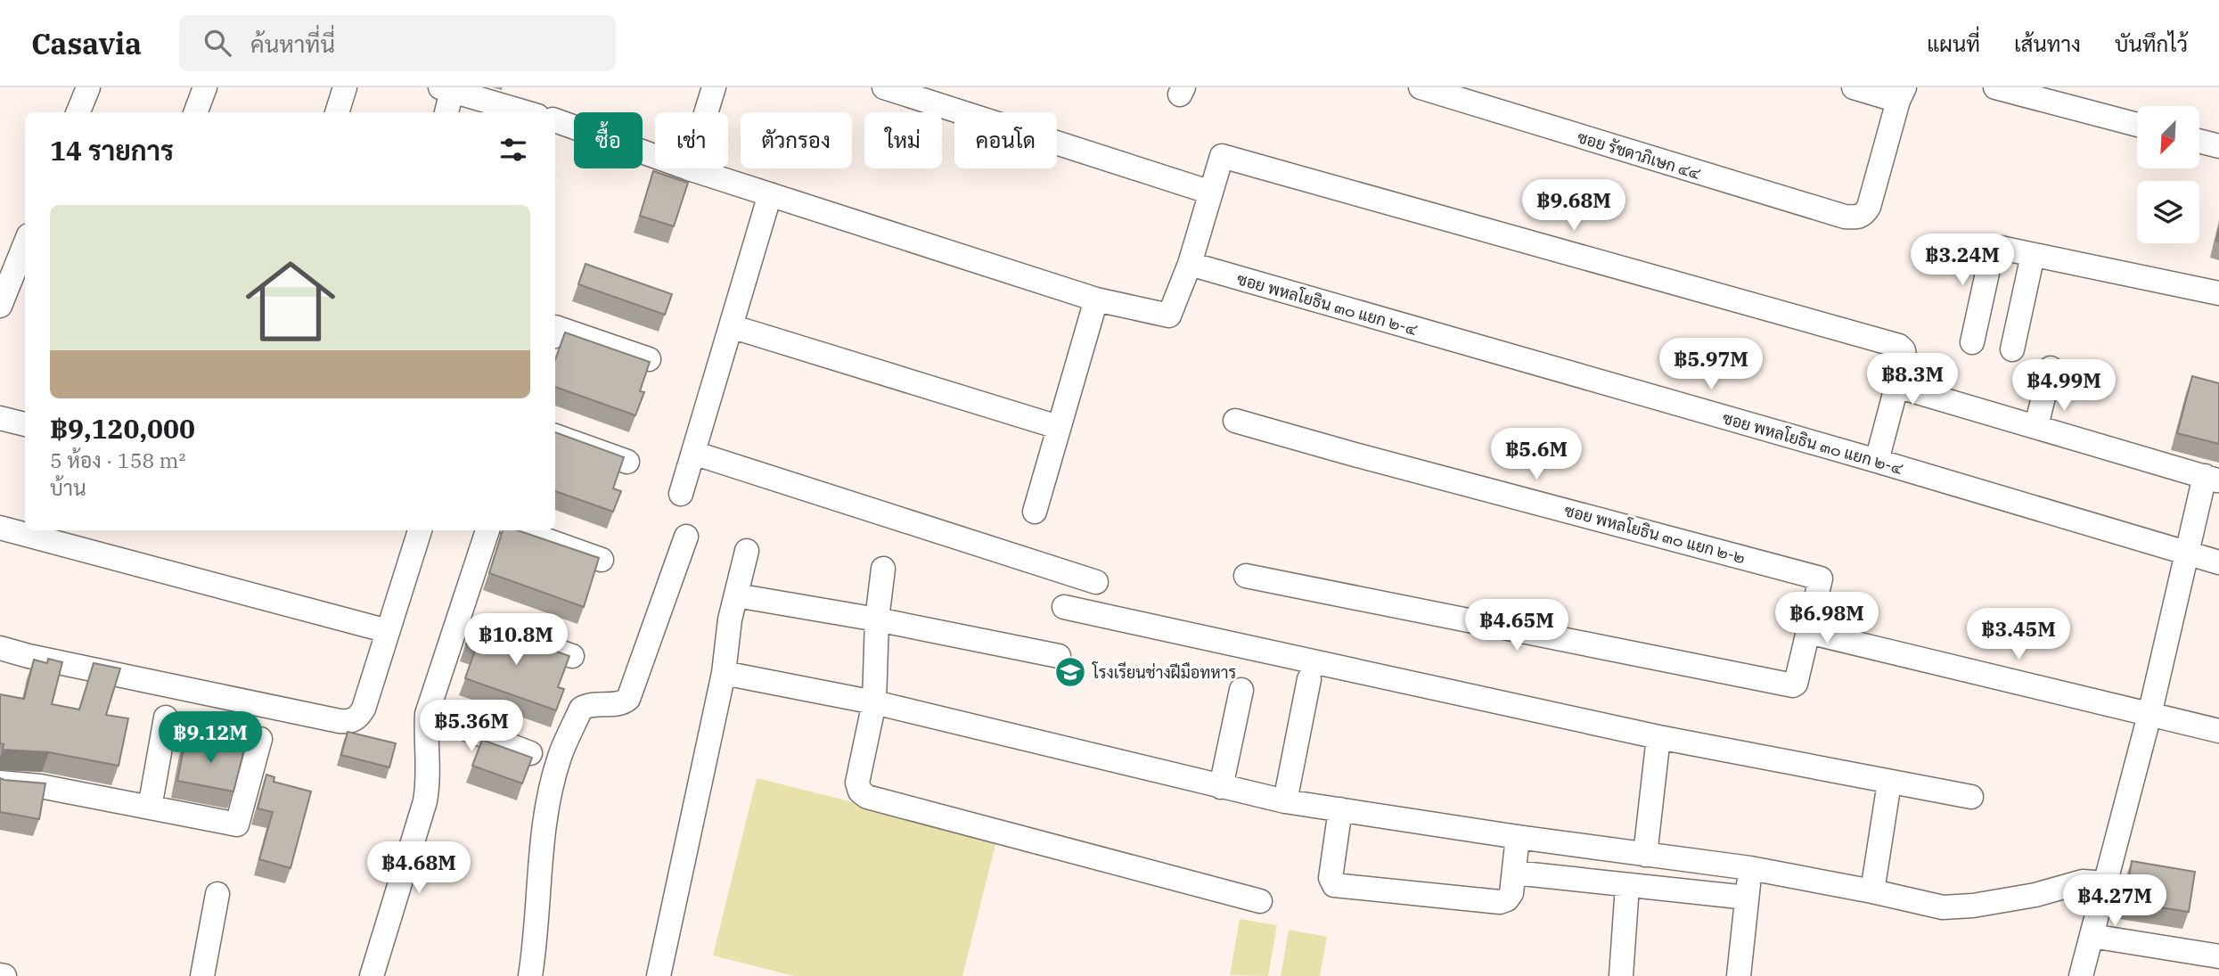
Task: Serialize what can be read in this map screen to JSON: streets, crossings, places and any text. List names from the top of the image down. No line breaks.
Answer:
{"streets":{"street":["ซอย รัชดาภิเษก ๔๔","ซอย พหลโยธิน ๓๐ แยก ๒-๔","ซอย พหลโยธิน ๓๐ แยก ๒-๒"]},"places":{"school or university":["โรงเรียนช่างฝีมือทหาร"]},"north":"bottom left","page":{"header":"Casavia","search":"ค้นหาที่นี่","nav":["แผนที่","เส้นทาง","บันทึกไว้"],"chip":["ซื้อ","เช่า","ตัวกรอง","ใหม่","คอนโด"],"heading":"14 รายการ","price":["฿9.68M","฿3.24M","฿5.97M","฿8.3M","฿4.99M","฿5.6M","฿6.98M","฿4.65M","฿3.45M","฿10.8M","฿5.36M","฿9.12M","฿4.68M","฿4.27M"],"list":[{"name":"฿9,120,000","note":"5 ห้อง · 158 m² · บ้าน"}]}}
